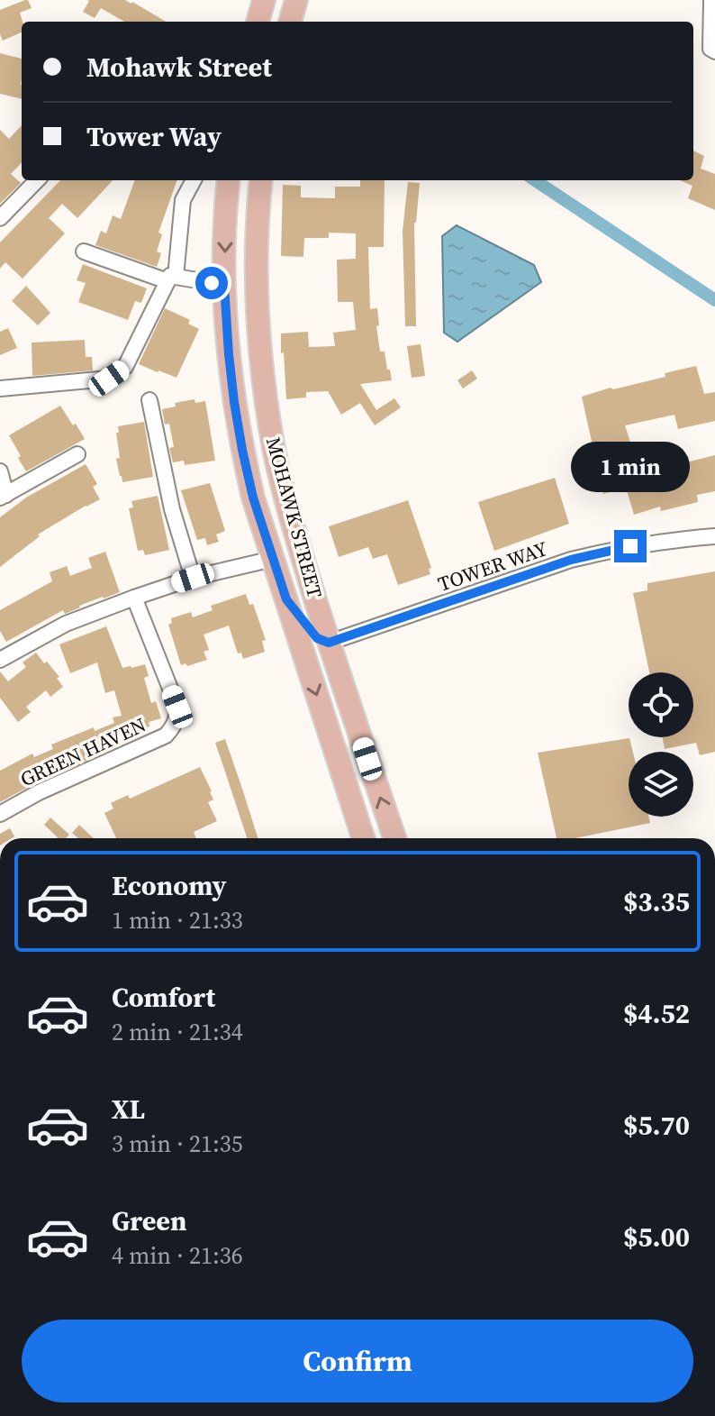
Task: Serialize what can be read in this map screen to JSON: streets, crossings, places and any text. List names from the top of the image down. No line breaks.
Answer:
{"streets":{"main road":["MOHAWK STREET"],"street":["TOWER WAY","GREEN HAVEN"]},"crossings":[["MOHAWK STREET","TOWER WAY"]],"page":{"banner":["Mohawk Street","Tower Way"],"bubble":"1 min","list":[{"name":"Economy","note":"1 min · 21:33","value":"$3.35"},{"name":"Comfort","note":"2 min · 21:34","value":"$4.52"},{"name":"XL","note":"3 min · 21:35","value":"$5.70"},{"name":"Green","note":"4 min · 21:36","value":"$5.00"}],"buttons":"Confirm"}}
